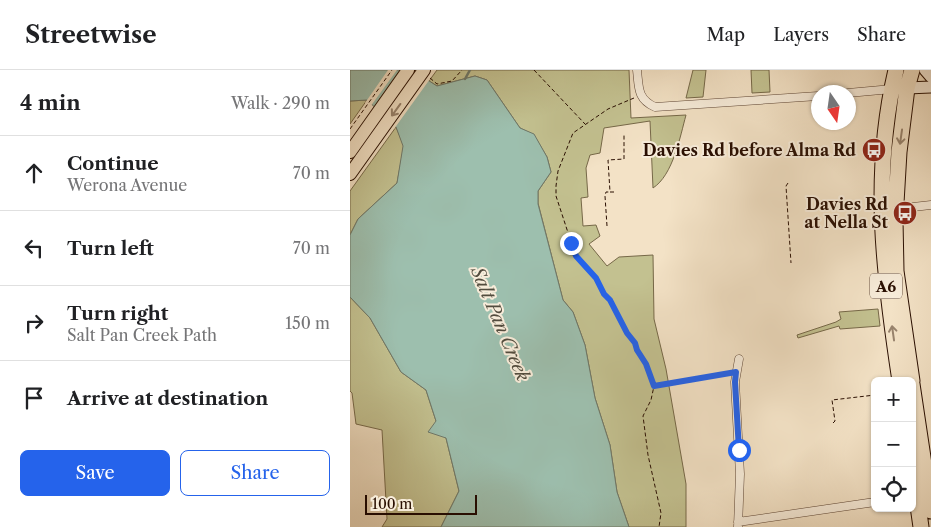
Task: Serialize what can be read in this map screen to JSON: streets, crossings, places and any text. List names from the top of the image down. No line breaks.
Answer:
{"streets":{"highway":["A6"]},"water":["Salt Pan Creek"],"places":{"bus stop":["Davies Rd before Alma Rd","Davies Rd at Nella St"]},"scale_bar":"100 m","north":"bottom","page":{"header":"Streetwise","nav":["Map","Layers","Share"],"heading":["4 min","Walk · 290 m"],"list":[["Continue","Werona Avenue","70 m"],["Turn left","70 m"],["Turn right","Salt Pan Creek Path","150 m"],"Arrive at destination"],"map_buttons":["+","−"],"buttons":["Save","Share"],"scale":"100 m"}}
